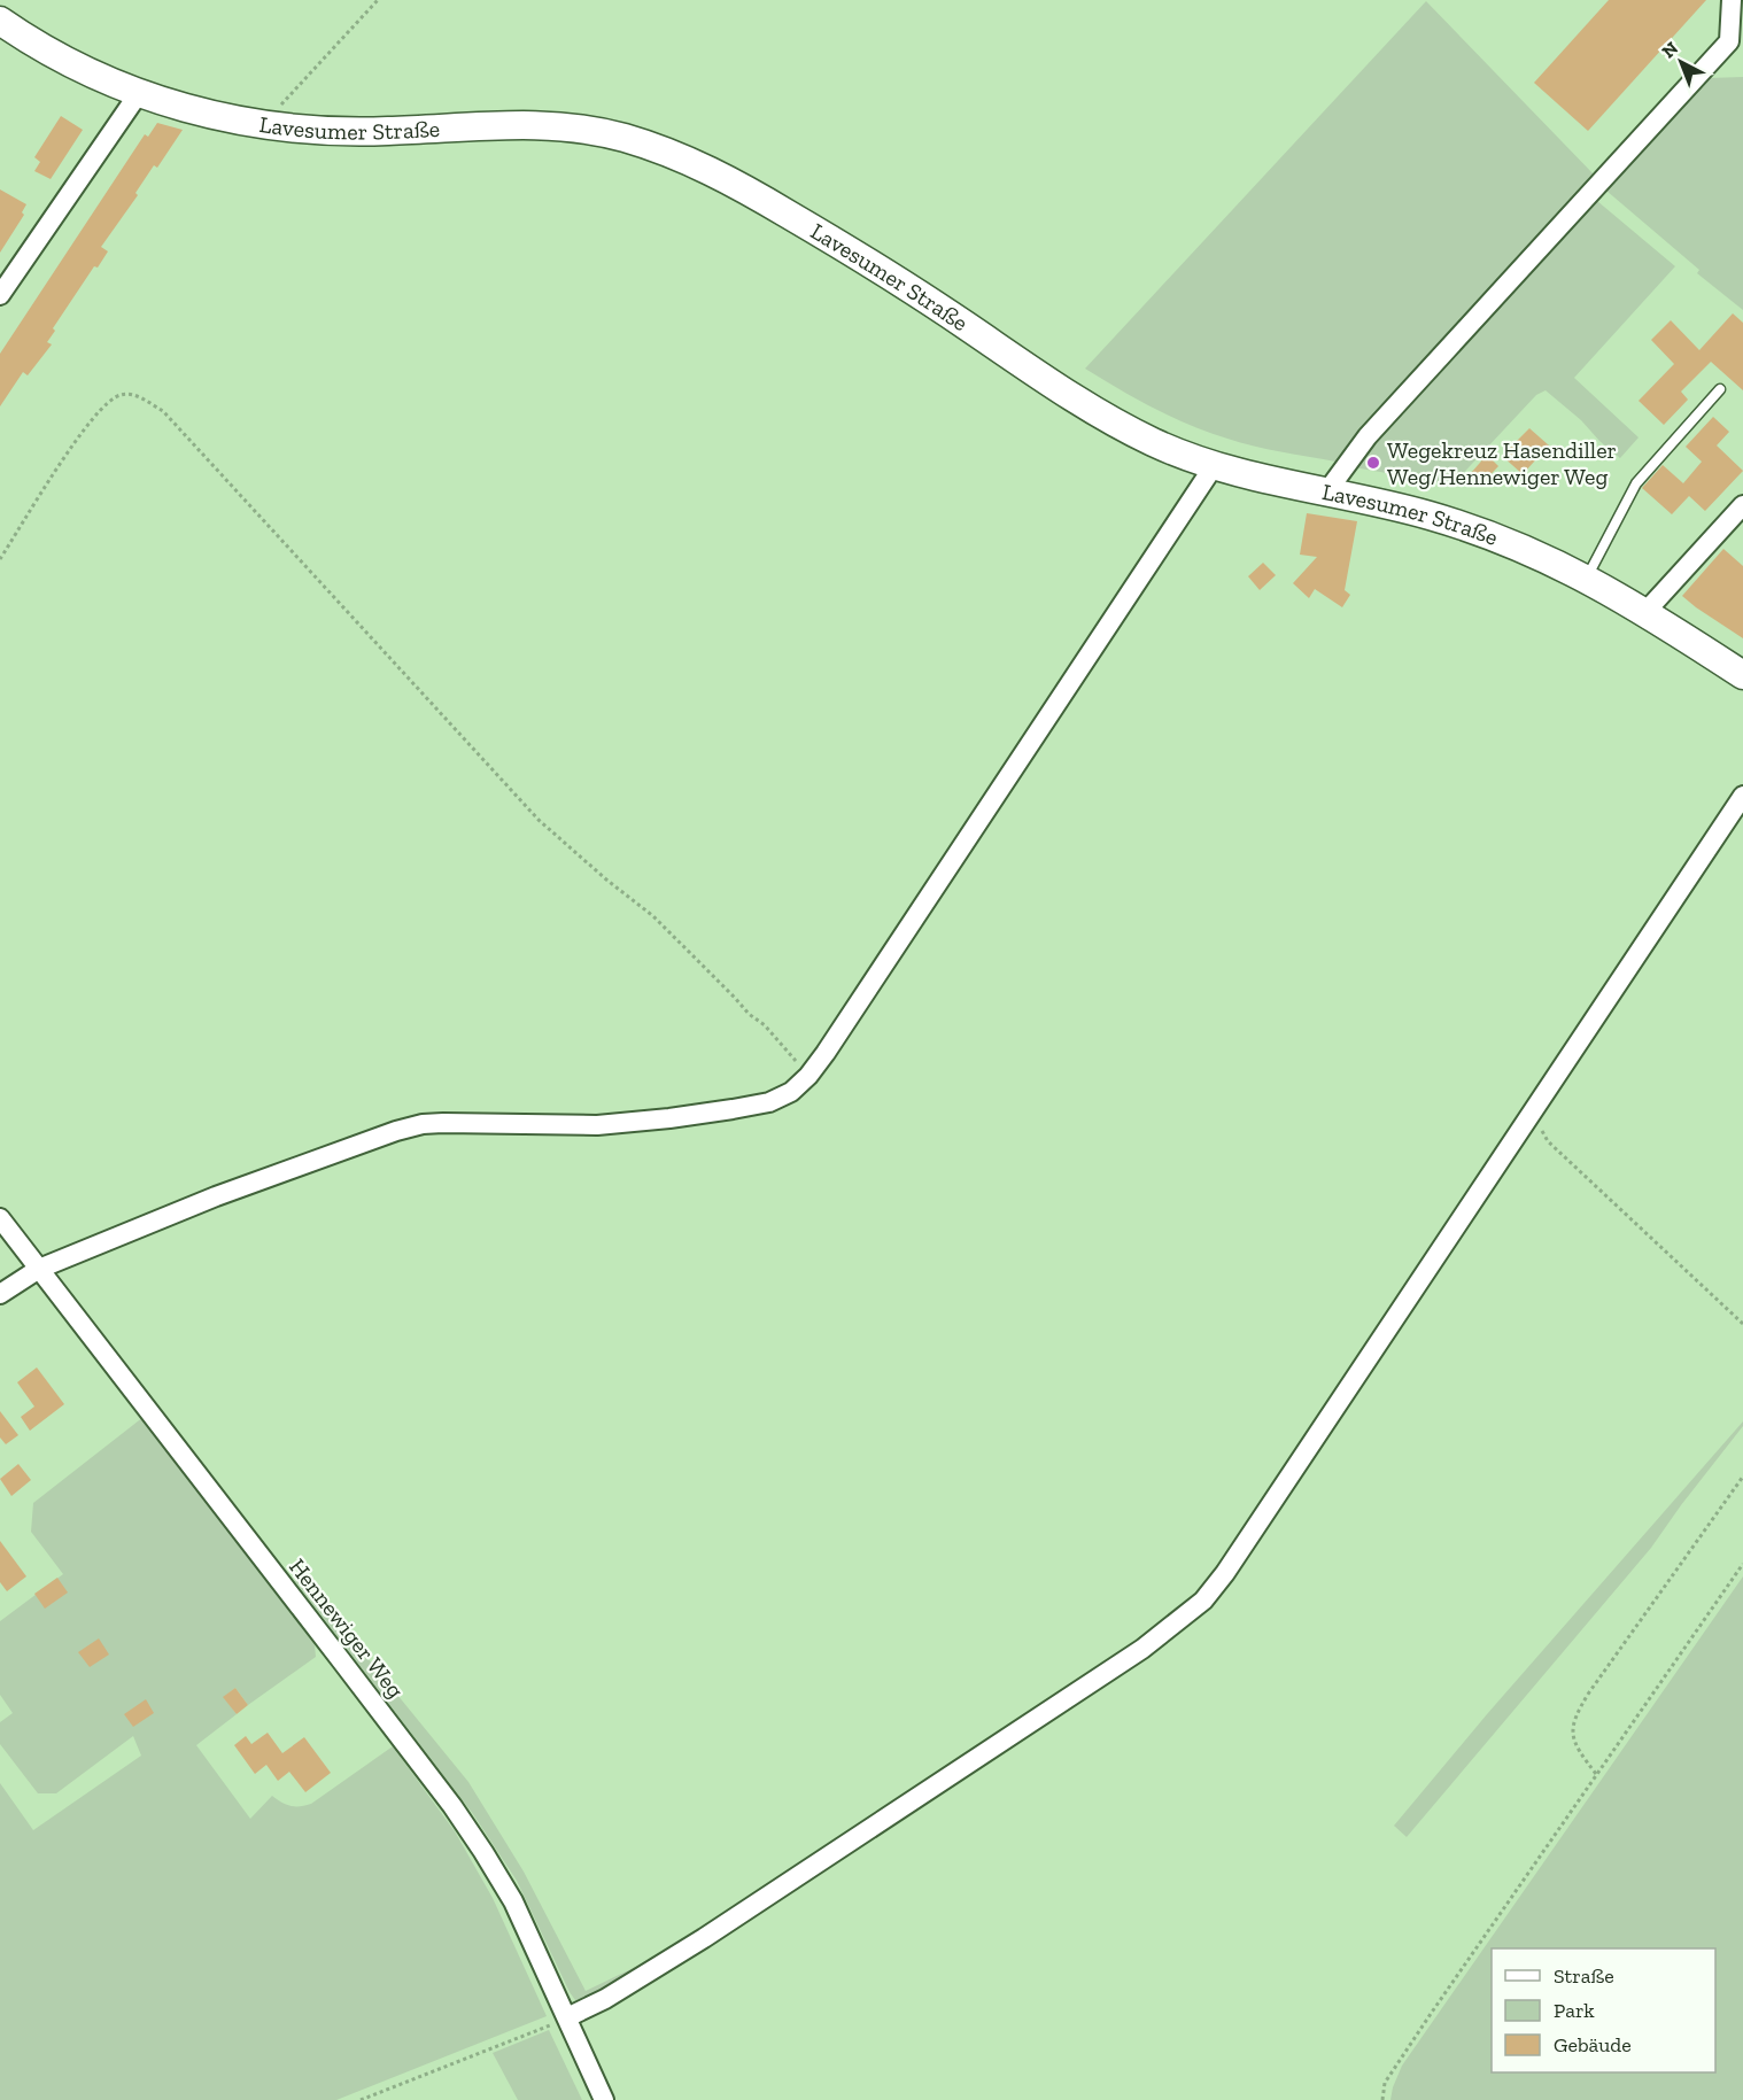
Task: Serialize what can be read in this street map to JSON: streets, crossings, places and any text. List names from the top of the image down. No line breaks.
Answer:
{"streets":{"street":["Lavesumer Straße","Hennewiger Weg"]},"places":["Wegekreuz Hasendiller Weg/Hennewiger Weg"],"legend":["Straße","Park","Gebäude"],"north":"top left"}
